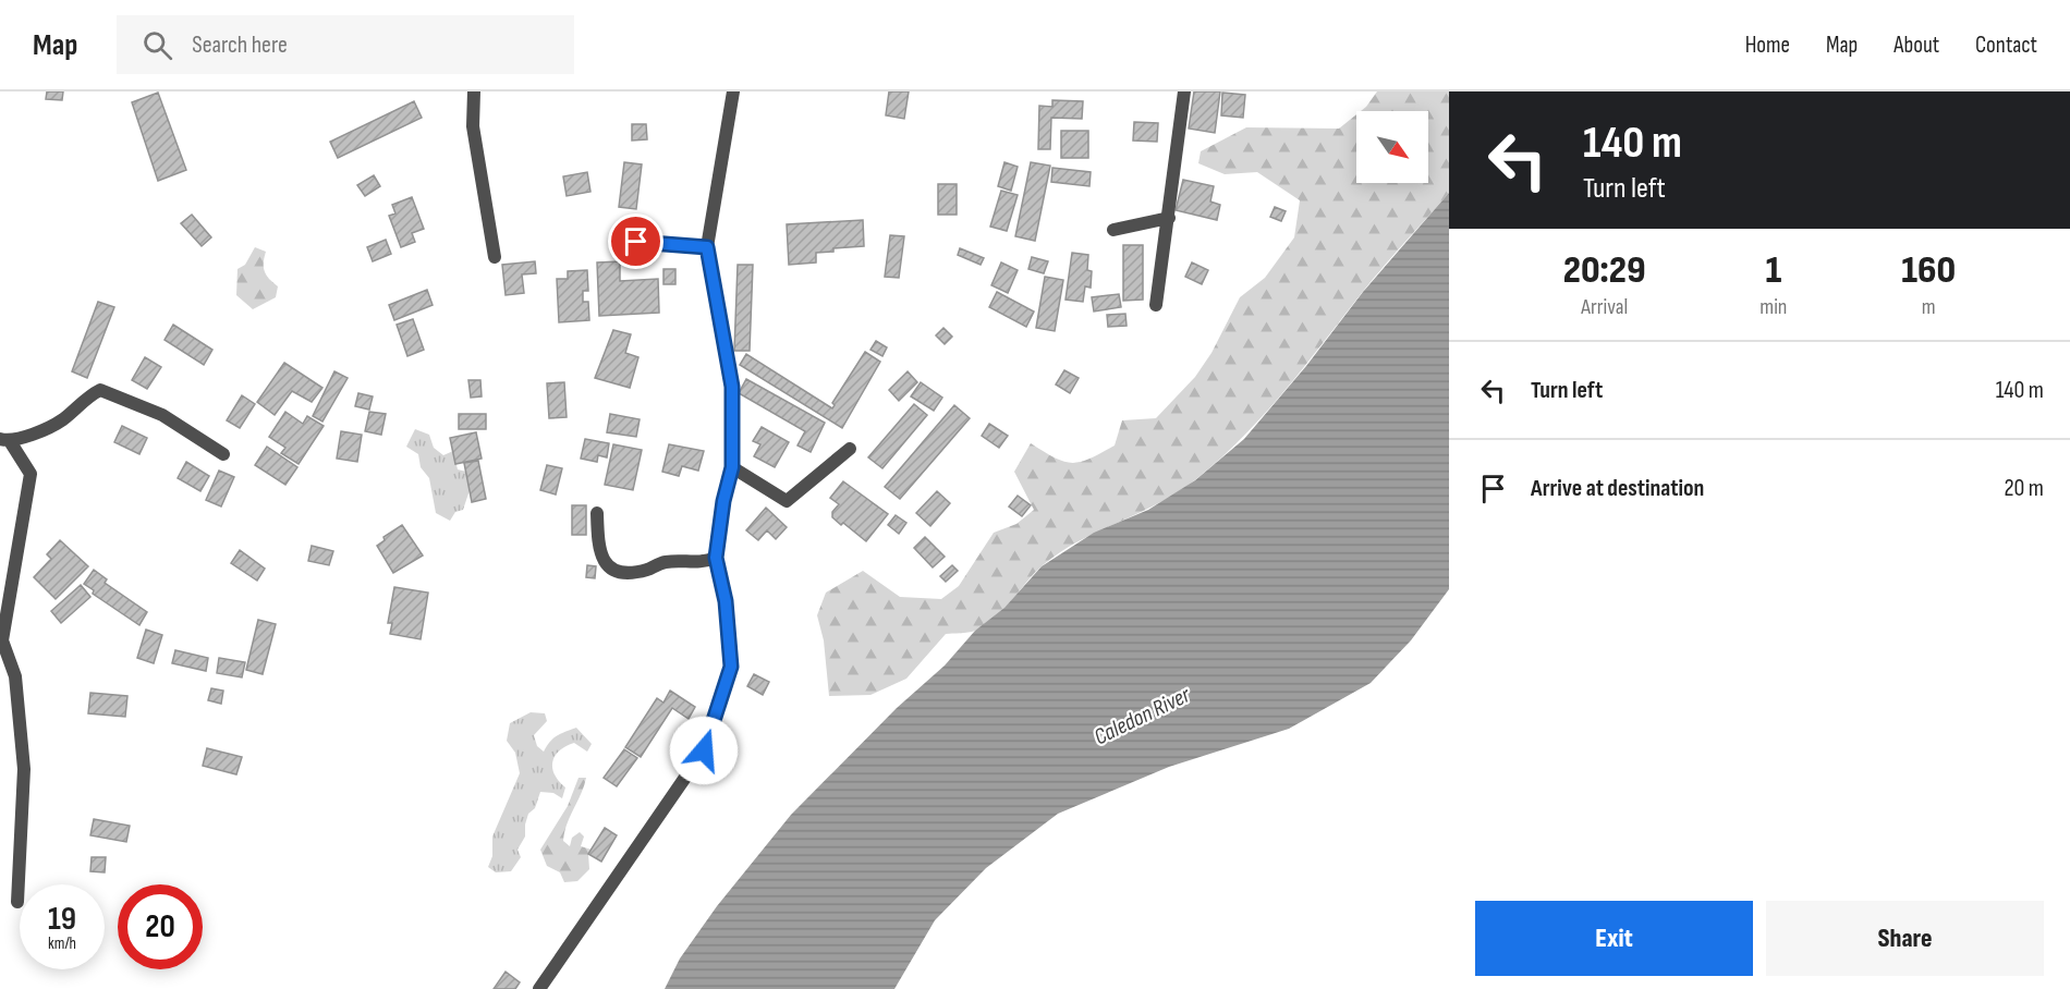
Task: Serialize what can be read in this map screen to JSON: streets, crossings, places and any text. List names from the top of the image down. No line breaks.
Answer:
{"water":["Caledon River"],"north":"bottom right","page":{"header":"Map","search":"Search here","nav":["Home","Map","About","Contact"],"turn":["140 m","Turn left"],"eta":["20:29","Arrival","1","min","160","m"],"list":[{"name":"Turn left","value":"140 m"},{"name":"Arrive at destination","value":"20 m"}],"speed":"19 km/h","limit":"20","buttons":["Exit","Share"]}}
